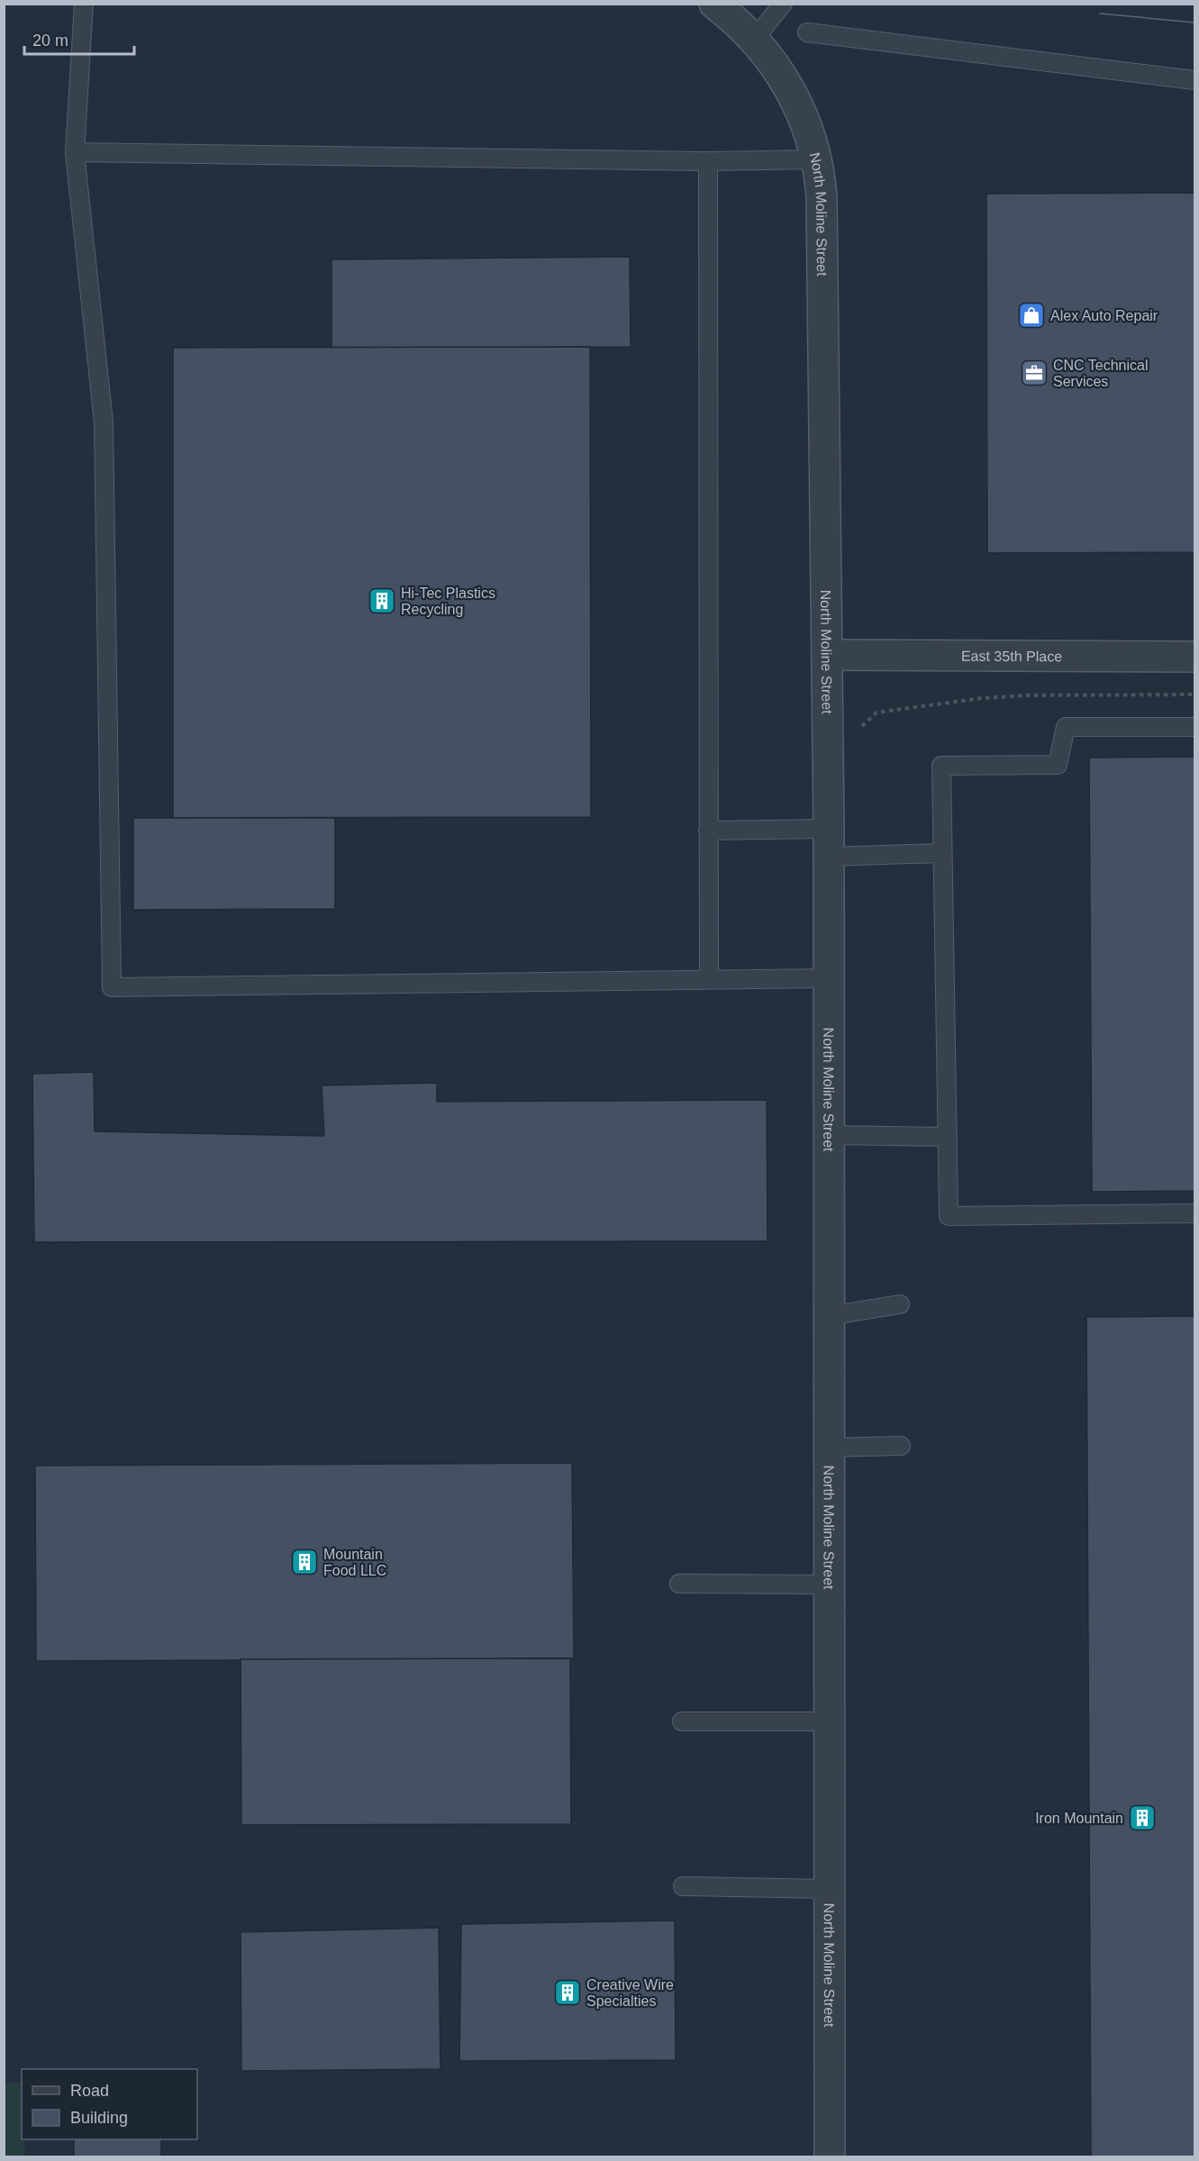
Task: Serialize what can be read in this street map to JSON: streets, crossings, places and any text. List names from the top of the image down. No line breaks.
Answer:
{"streets":{"street":["North Moline Street","East 35th Place"]},"crossings":[["North Moline Street","East 35th Place"]],"places":{"shop":["Alex Auto Repair"],"office":["CNC Technical Services"],"building":["Hi-Tec Plastics Recycling","Mountain Food LLC","Iron Mountain","Creative Wire Specialties"]},"legend":["Road","Building"],"scale_bar":"20 m"}
